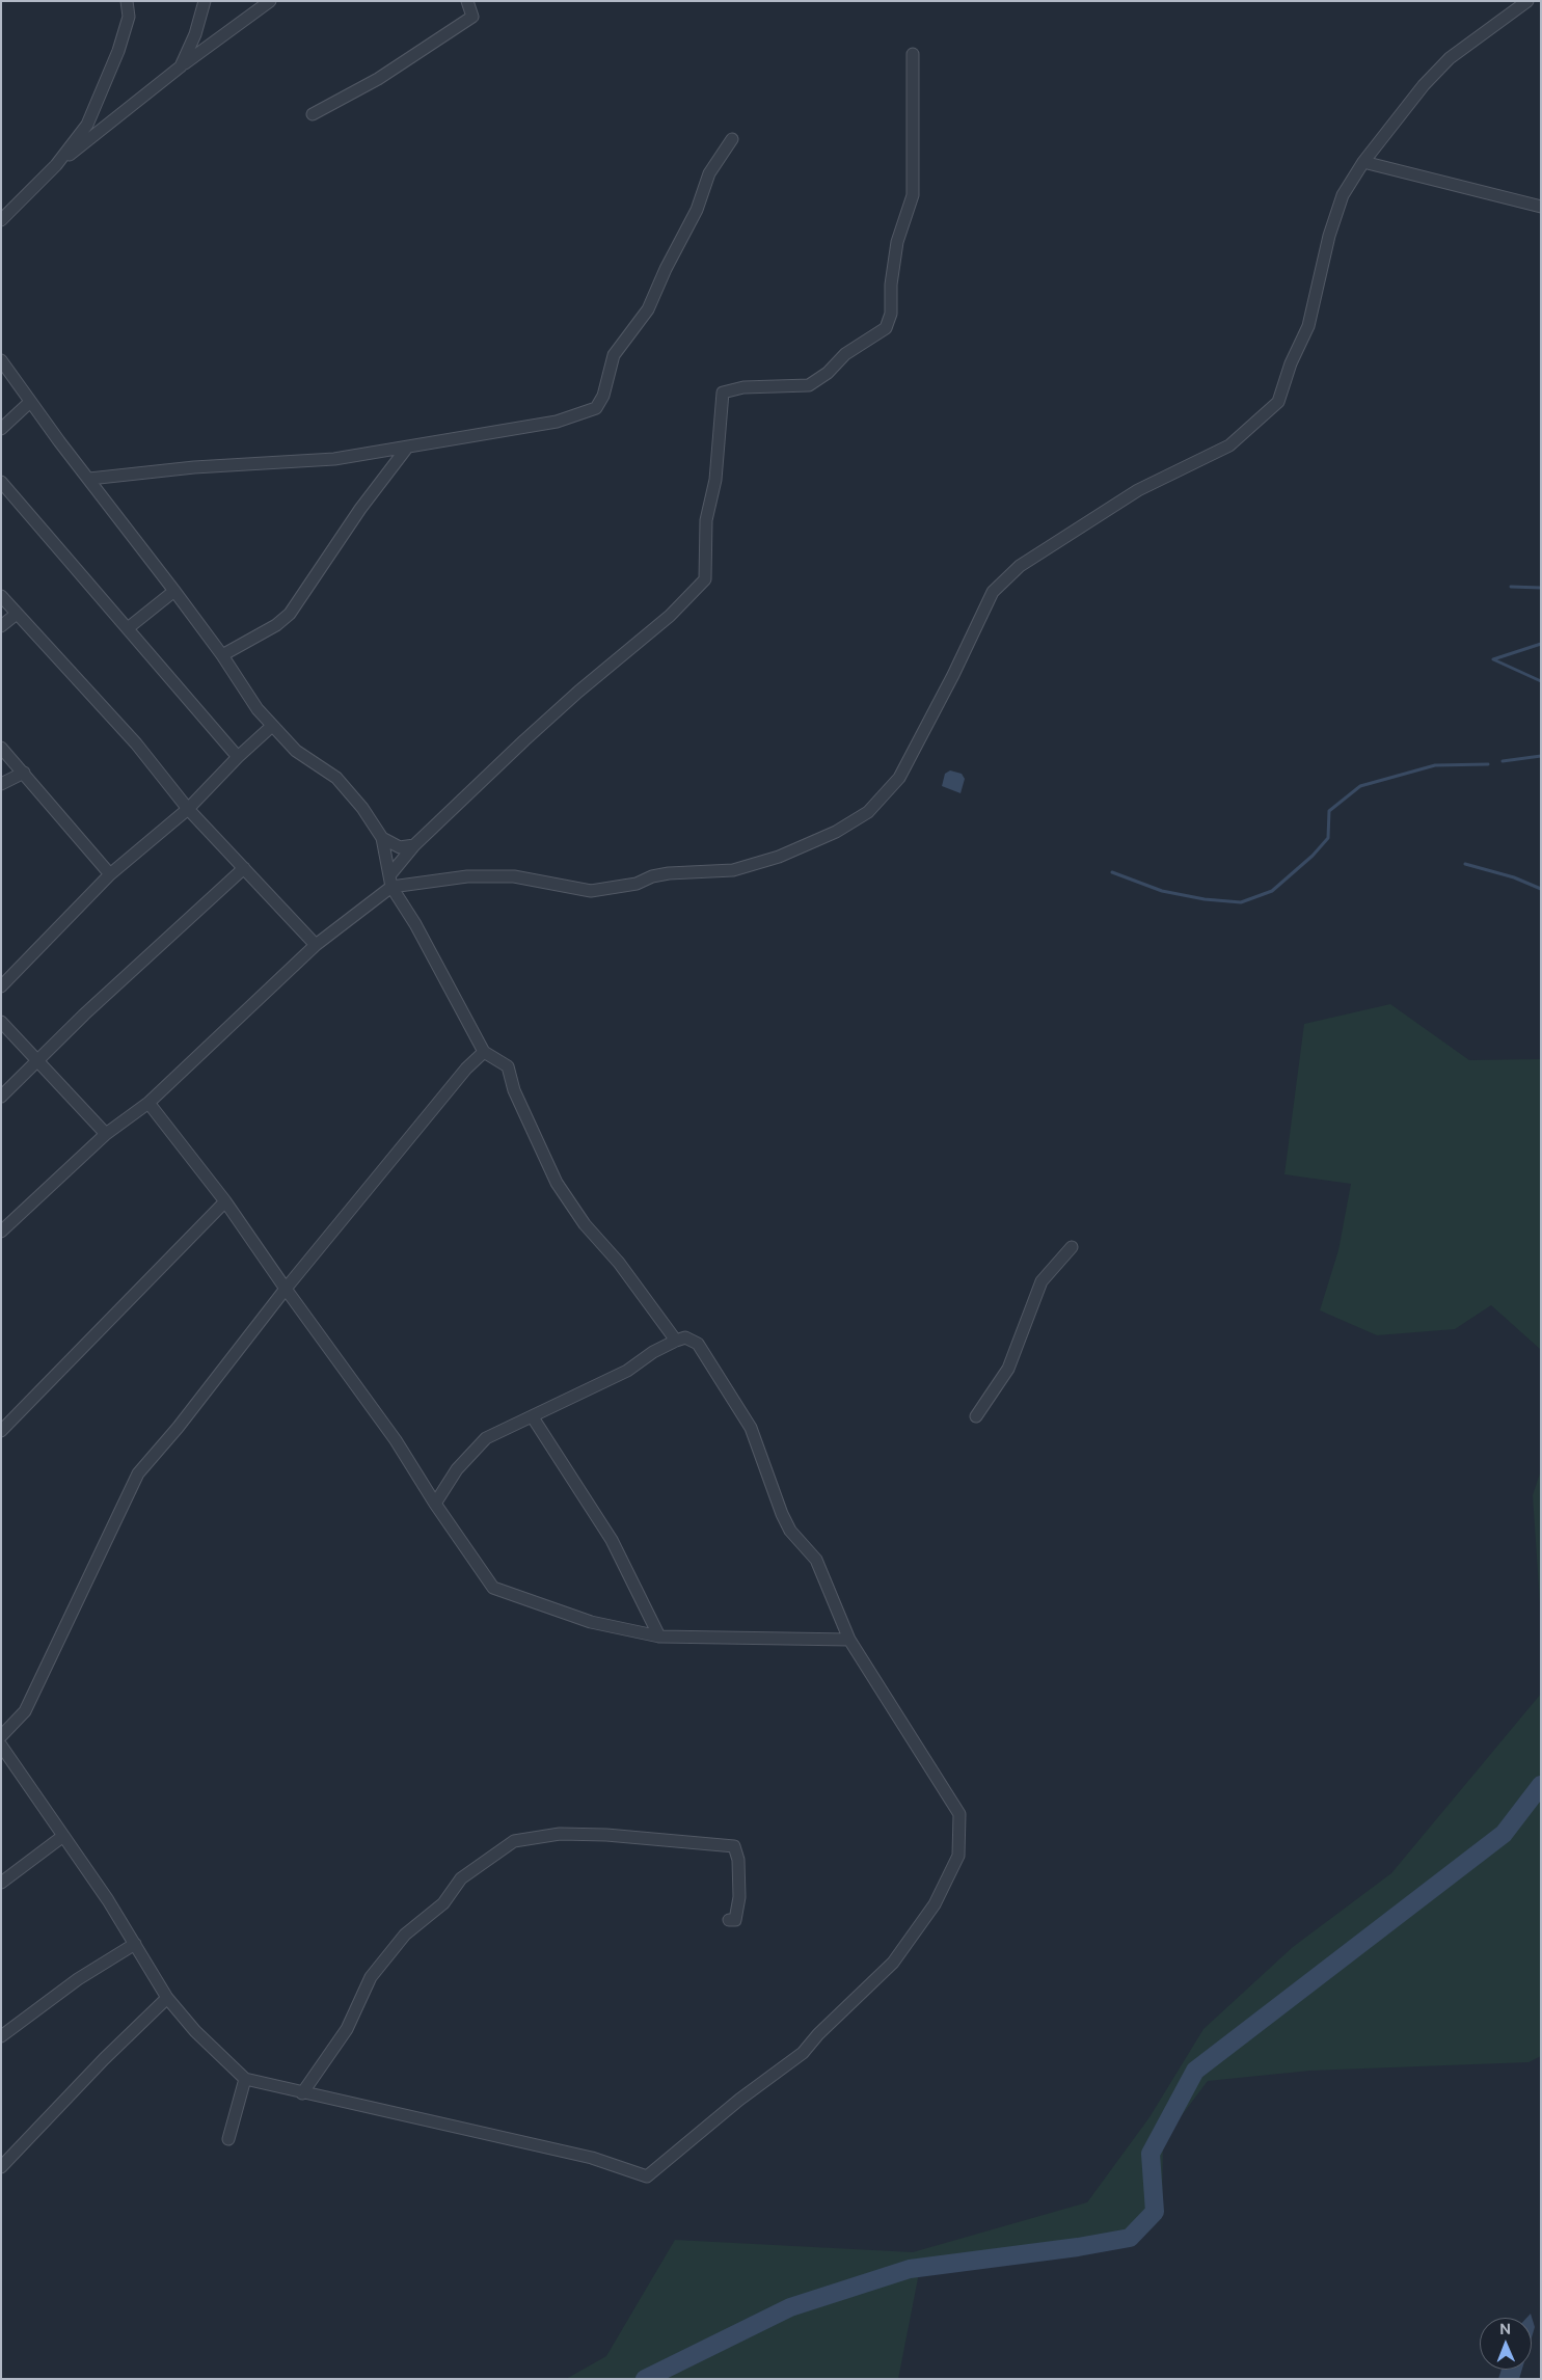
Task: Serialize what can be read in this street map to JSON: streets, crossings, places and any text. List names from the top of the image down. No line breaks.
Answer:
{"north":"top"}
